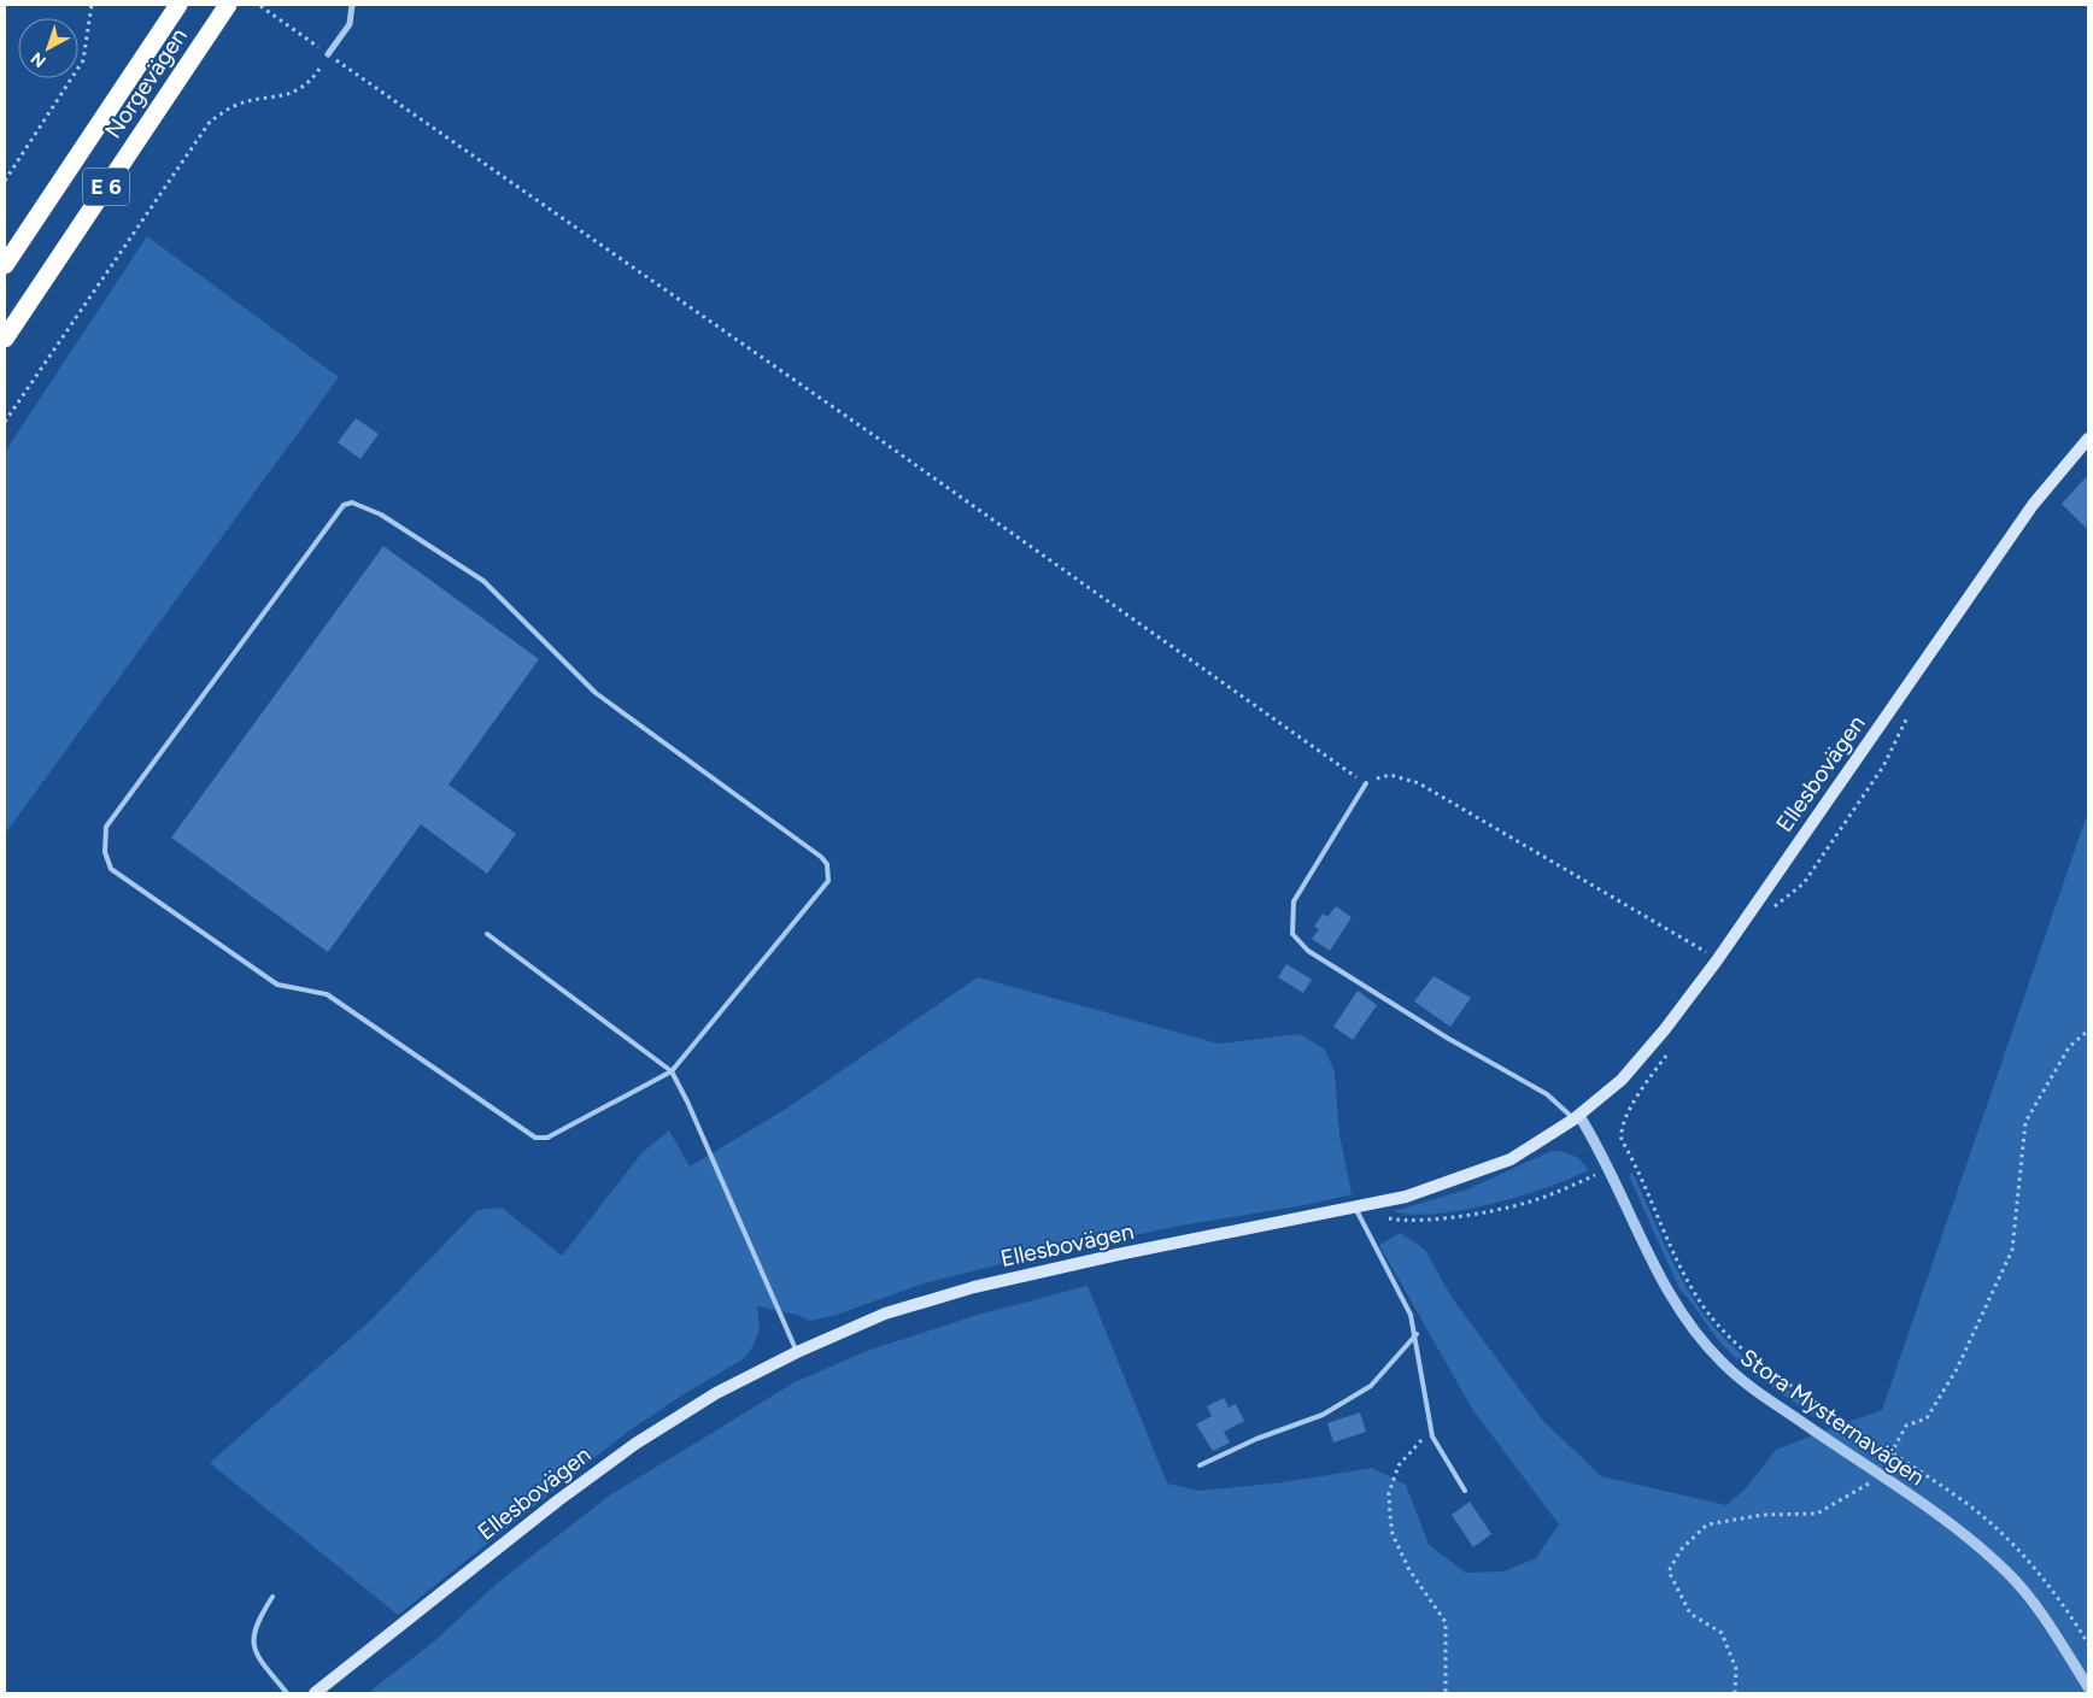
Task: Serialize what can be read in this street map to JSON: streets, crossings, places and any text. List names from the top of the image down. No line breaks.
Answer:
{"streets":{"highway":["Norgevägen","E 6"],"main road":["Ellesbovägen"],"street":["Stora Mysternavägen"]},"crossings":[["Ellesbovägen","Stora Mysternavägen"]],"north":"bottom left"}
